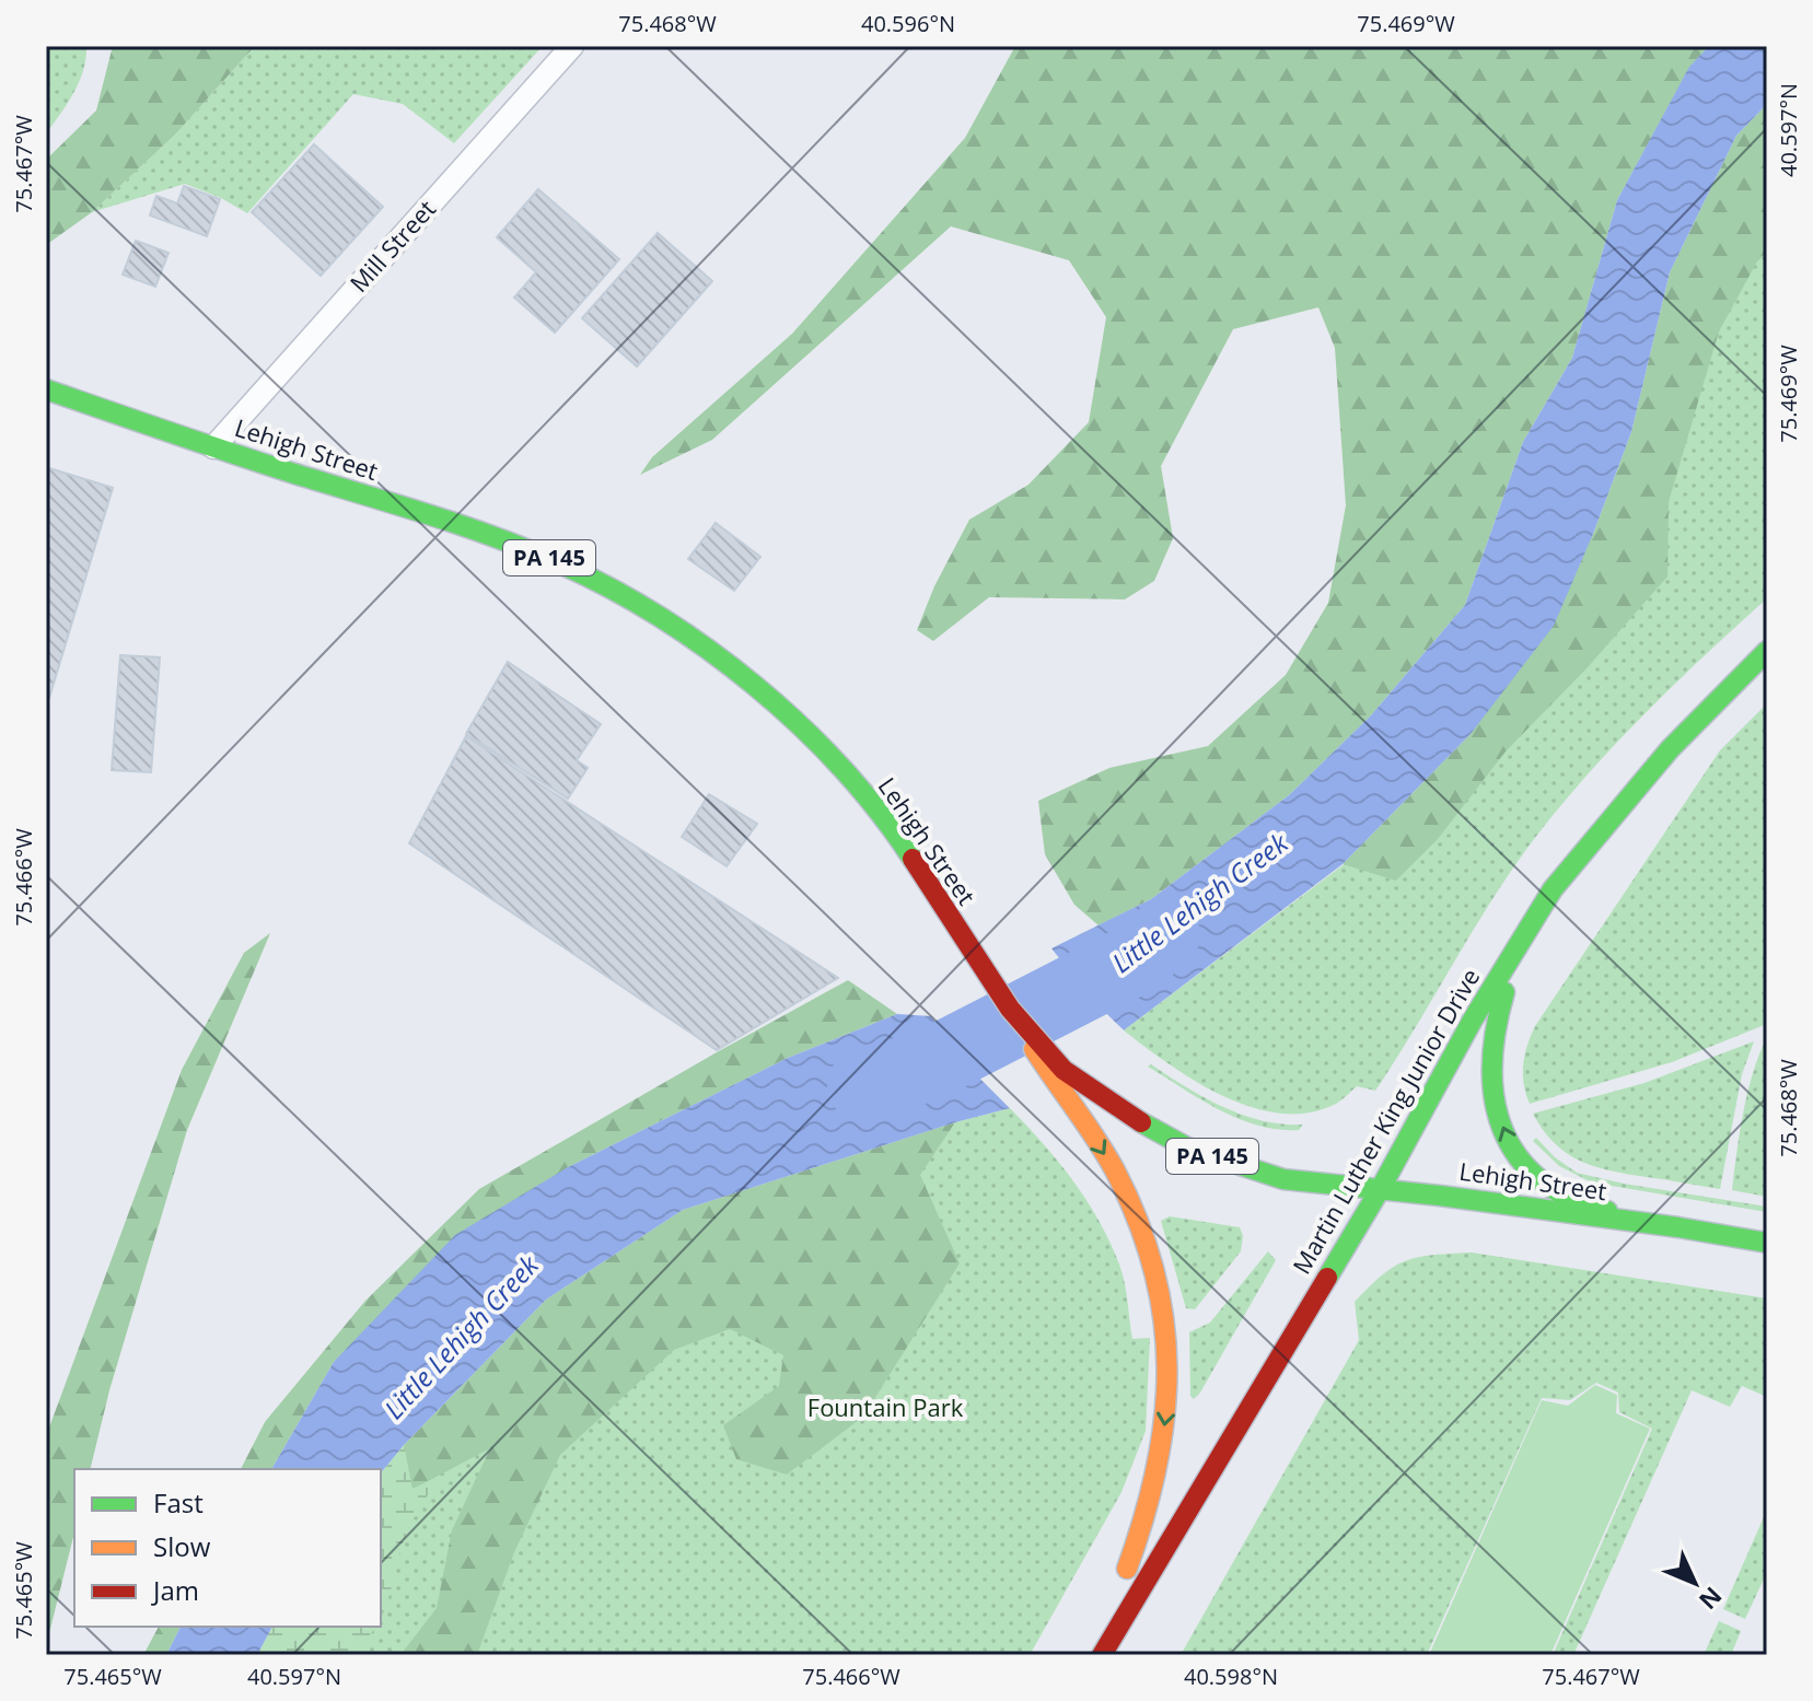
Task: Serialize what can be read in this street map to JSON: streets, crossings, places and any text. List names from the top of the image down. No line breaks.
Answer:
{"streets":{"main road":["Lehigh Street","PA 145","Martin Luther King Junior Drive"],"lane":["Mill Street"]},"crossings":[["Mill Street","Lehigh Street"],["Lehigh Street","Martin Luther King Junior Drive"]],"water":["Little Lehigh Creek"],"parks":["Fountain Park"],"legend":["Fast","Slow","Jam"],"north":"bottom right","coordinates":["75.468°W","40.596°N","75.469°W","40.597°N","75.467°W","75.466°W","75.465°W","40.598°N"]}
